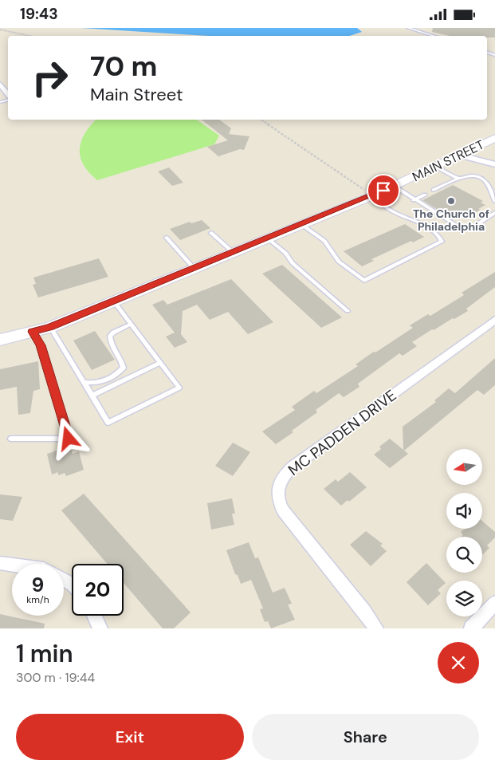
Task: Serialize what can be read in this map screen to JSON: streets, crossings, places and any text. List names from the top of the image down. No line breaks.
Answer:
{"streets":{"main road":["MAIN STREET"],"street":["MC PADDEN DRIVE"]},"places":["The Church of Philadelphia"],"north":"left","page":{"status":"19:43","turn":["70 m","Main Street"],"speed":"9 km/h","limit":"20","heading":["1 min","300 m · 19:44"],"buttons":["Exit","Share"]}}
